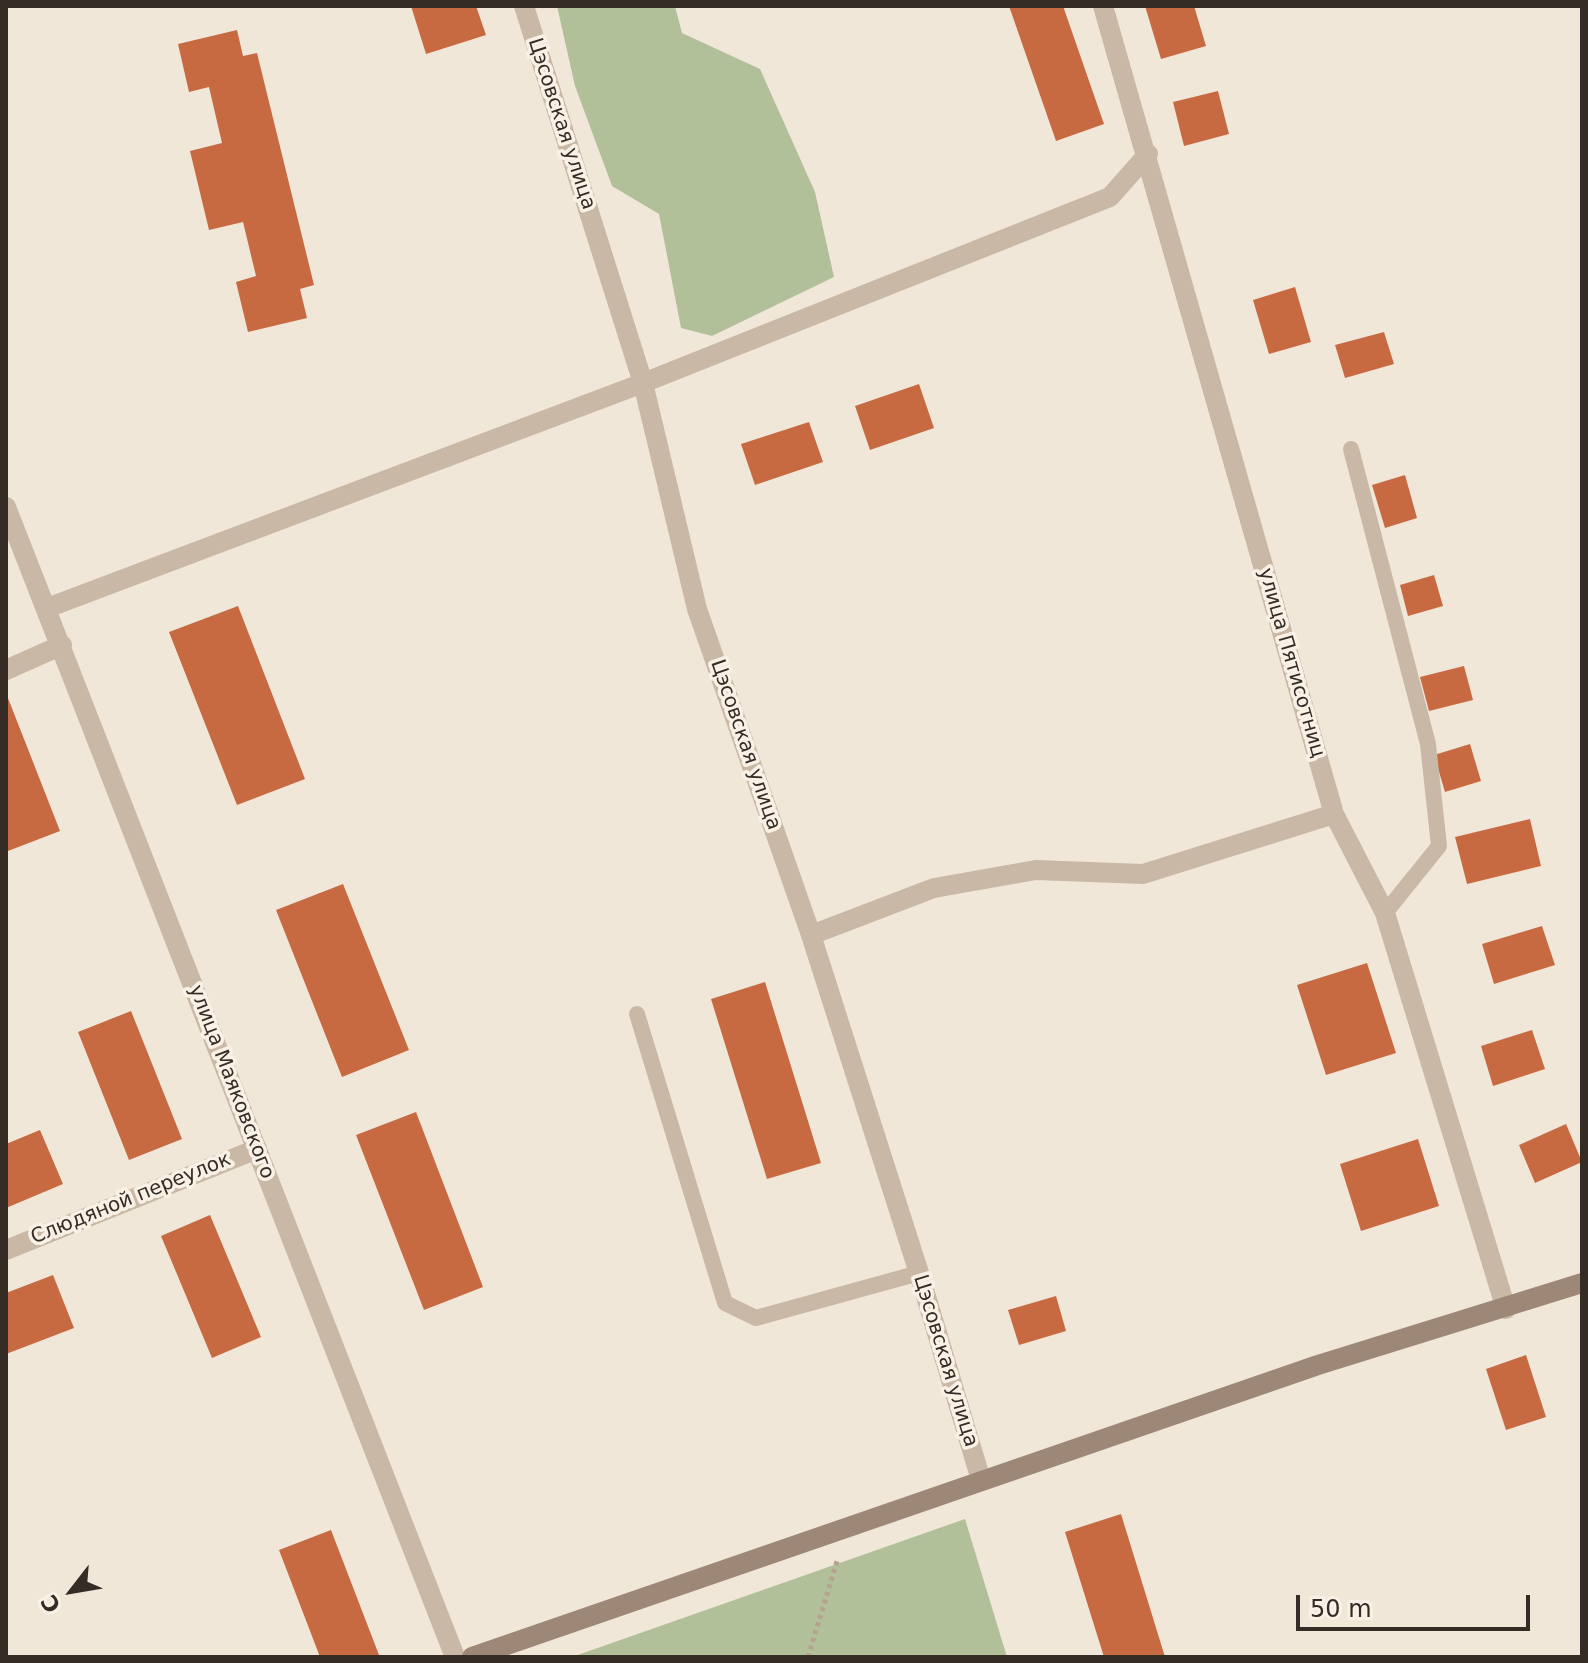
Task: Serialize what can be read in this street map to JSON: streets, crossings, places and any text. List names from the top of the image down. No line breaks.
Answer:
{"streets":{"street":["Цэсовская улица","улица Пятисотниц","улица Маяковского","Слюдяной переулок"]},"crossings":[["улица Маяковского","Слюдяной переулок"]],"scale_bar":"50 m","north":"bottom left"}
